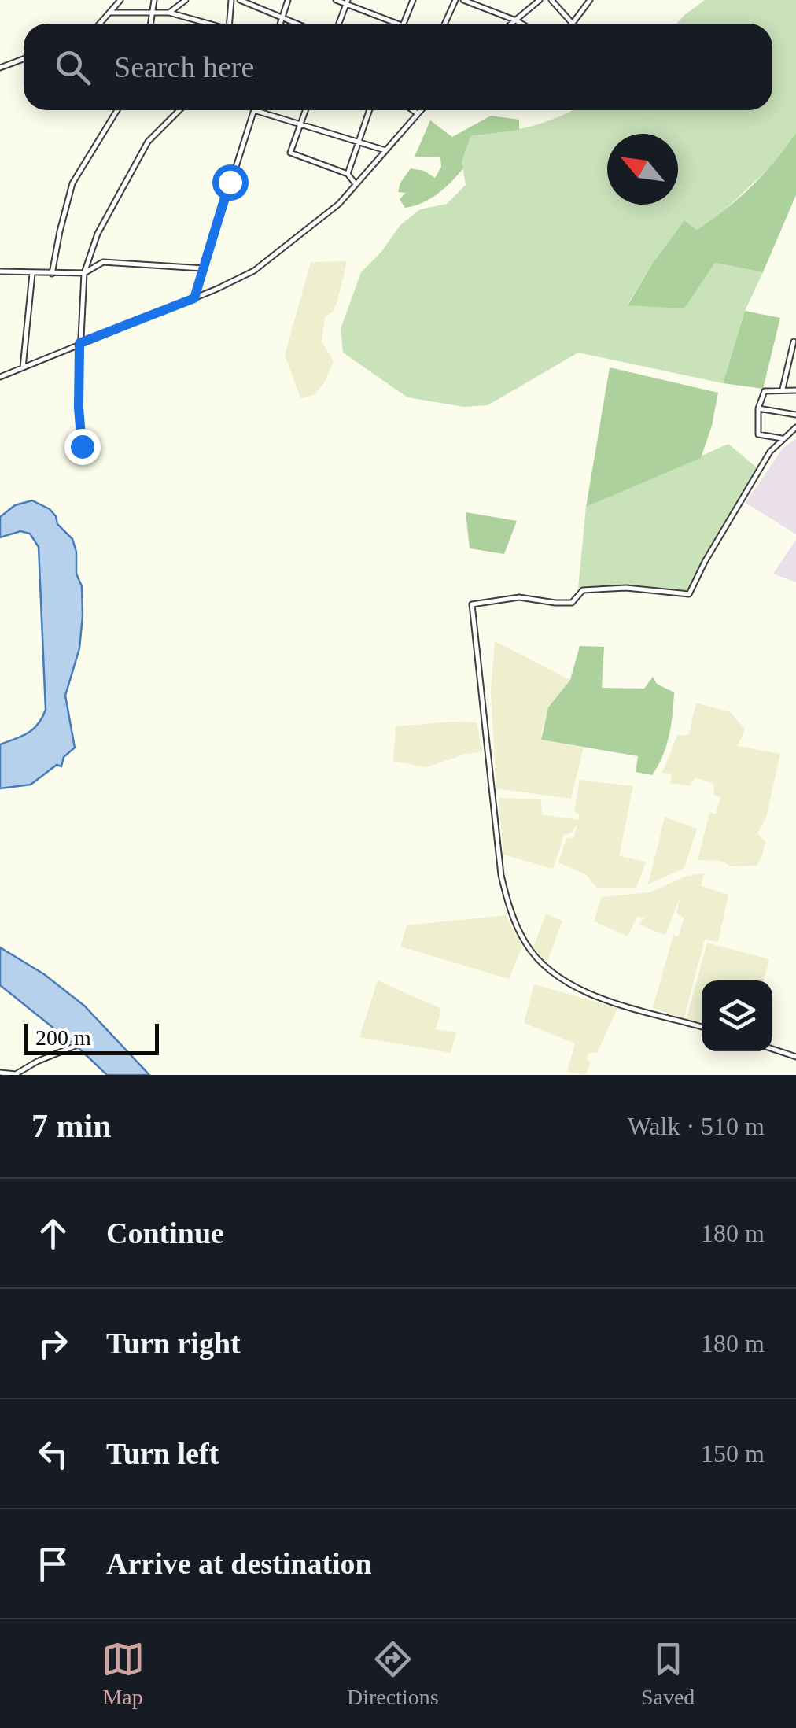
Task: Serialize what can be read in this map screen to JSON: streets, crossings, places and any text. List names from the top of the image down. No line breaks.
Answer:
{"scale_bar":"200 m","north":"top left","page":{"search":"Search here","scale":"200 m","heading":["7 min","Walk · 510 m"],"list":[["Continue","180 m"],["Turn right","180 m"],["Turn left","150 m"],"Arrive at destination"],"nav":["Map","Directions","Saved"]}}
